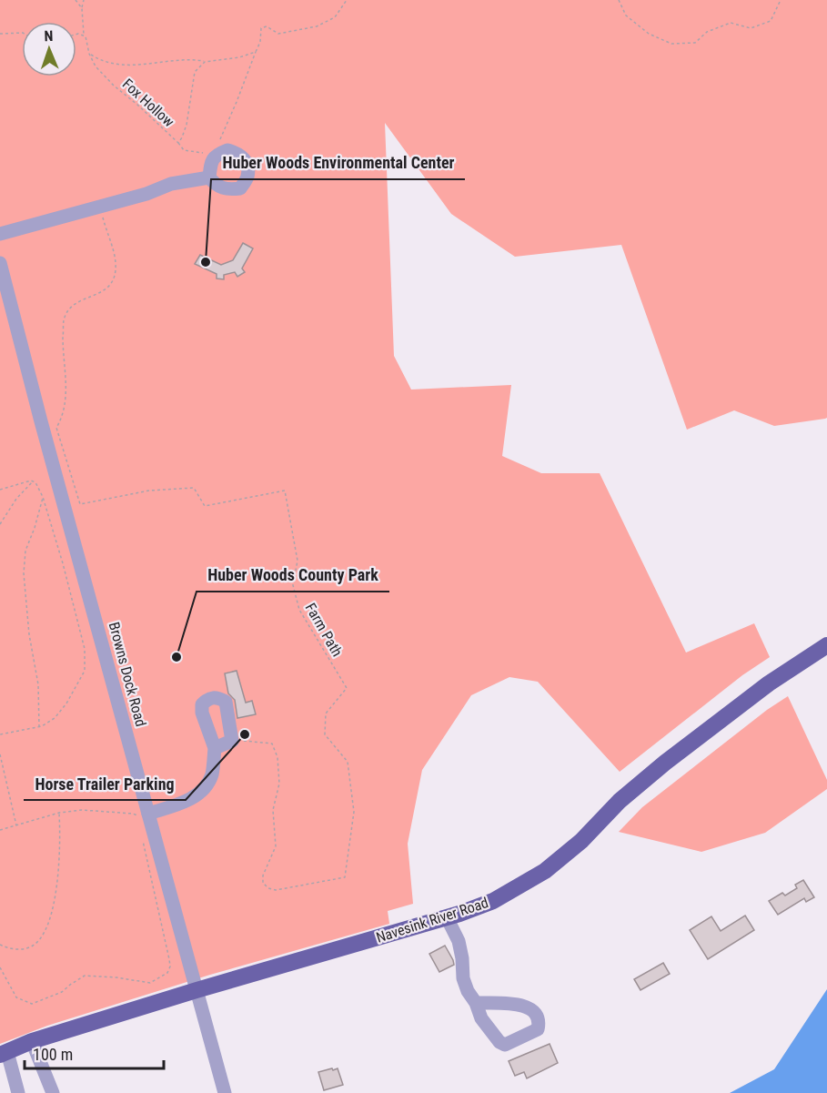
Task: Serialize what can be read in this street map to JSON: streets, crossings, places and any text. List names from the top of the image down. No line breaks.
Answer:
{"streets":{"main road":["Navesink River Road"],"street":["Browns Dock Road"],"path":["Fox Hollow","Farm Path"]},"crossings":[["Browns Dock Road","Navesink River Road"]],"places":["Huber Woods Environmental Center","Huber Woods County Park","Horse Trailer Parking"],"scale_bar":"100 m","north":"top"}
